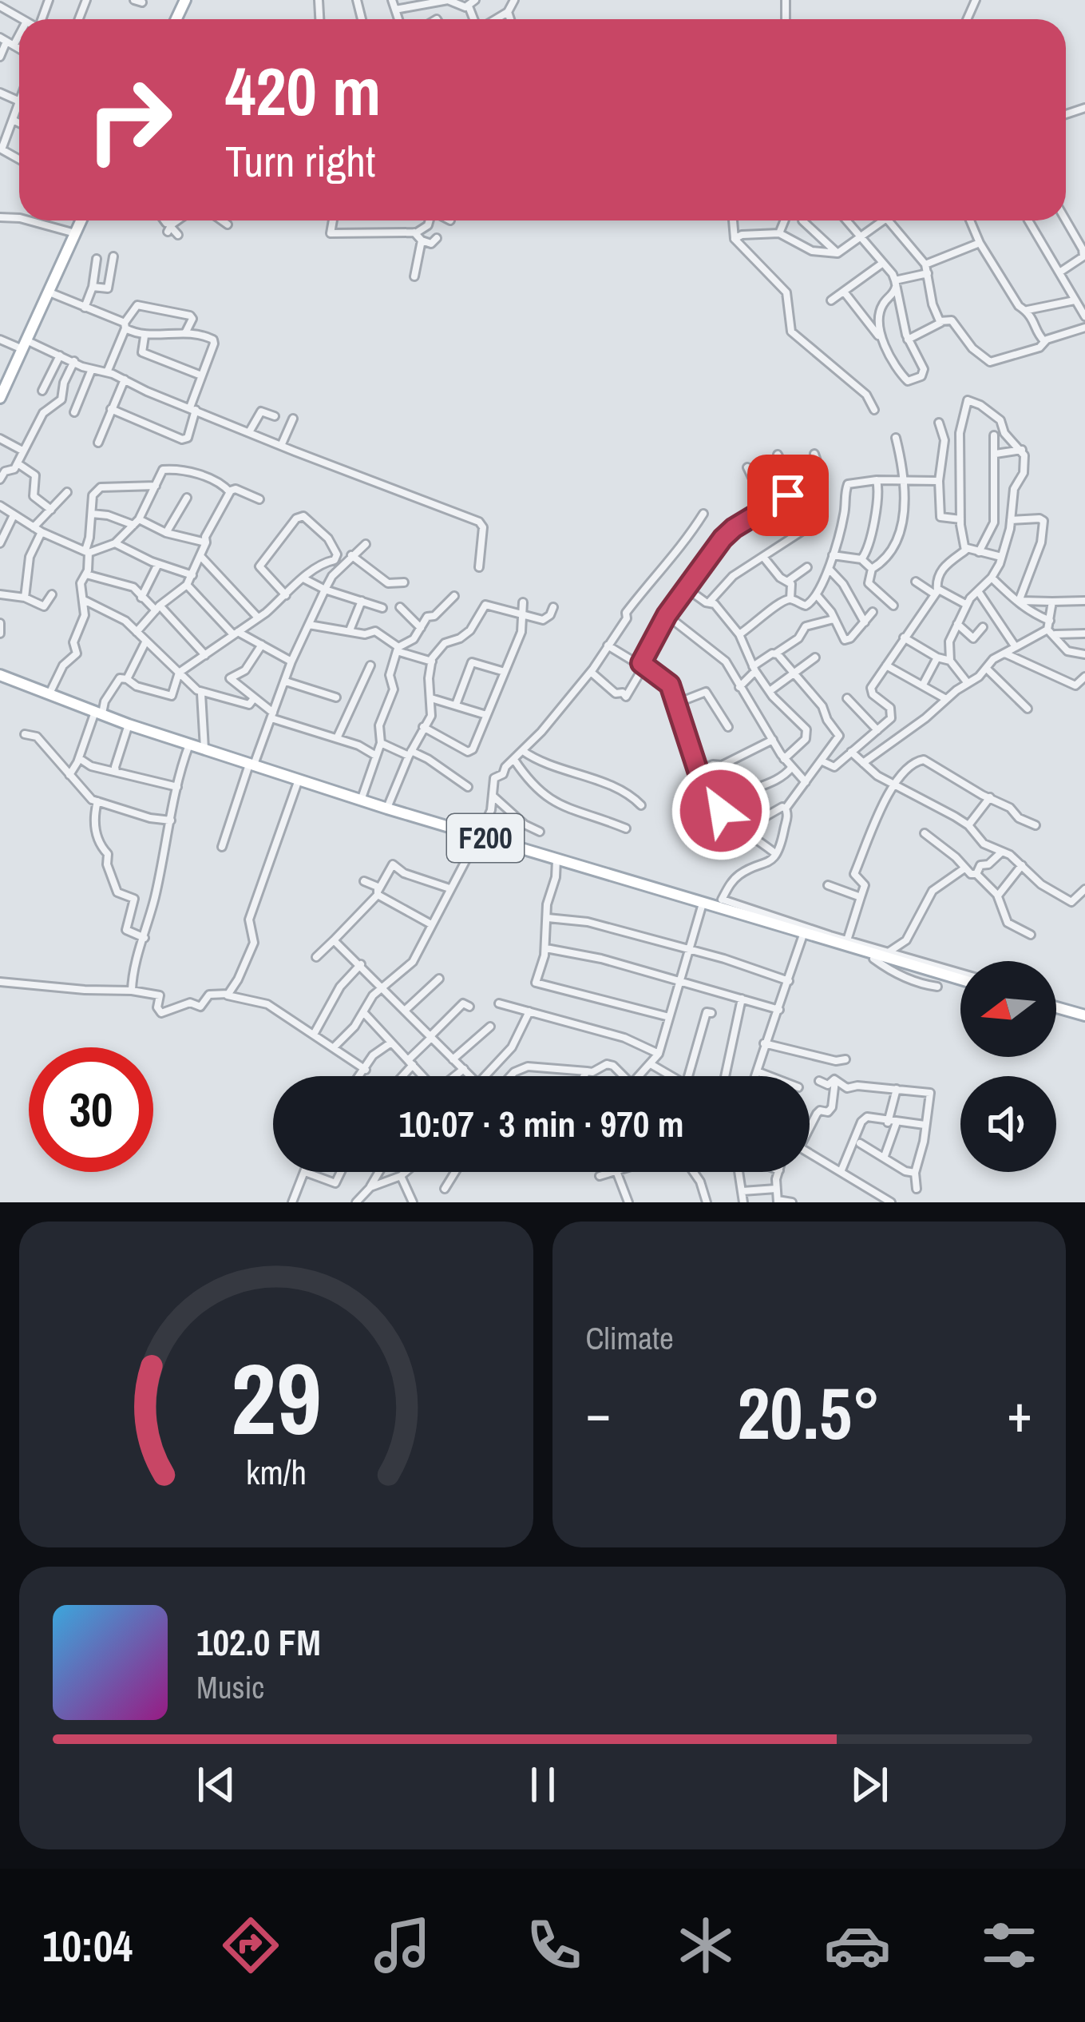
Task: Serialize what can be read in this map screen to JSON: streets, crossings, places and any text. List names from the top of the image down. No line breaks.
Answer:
{"streets":{"main road":["F200"]},"north":"left","page":{"turn":["420 m","Turn right"],"limit":"30","trip":"10:07 · 3 min · 970 m","tile":"Climate","heat":["−","20.5°","+"],"song":["102.0 FM","Music"],"tabs":"10:04","gauge":["29","km/h"]}}
